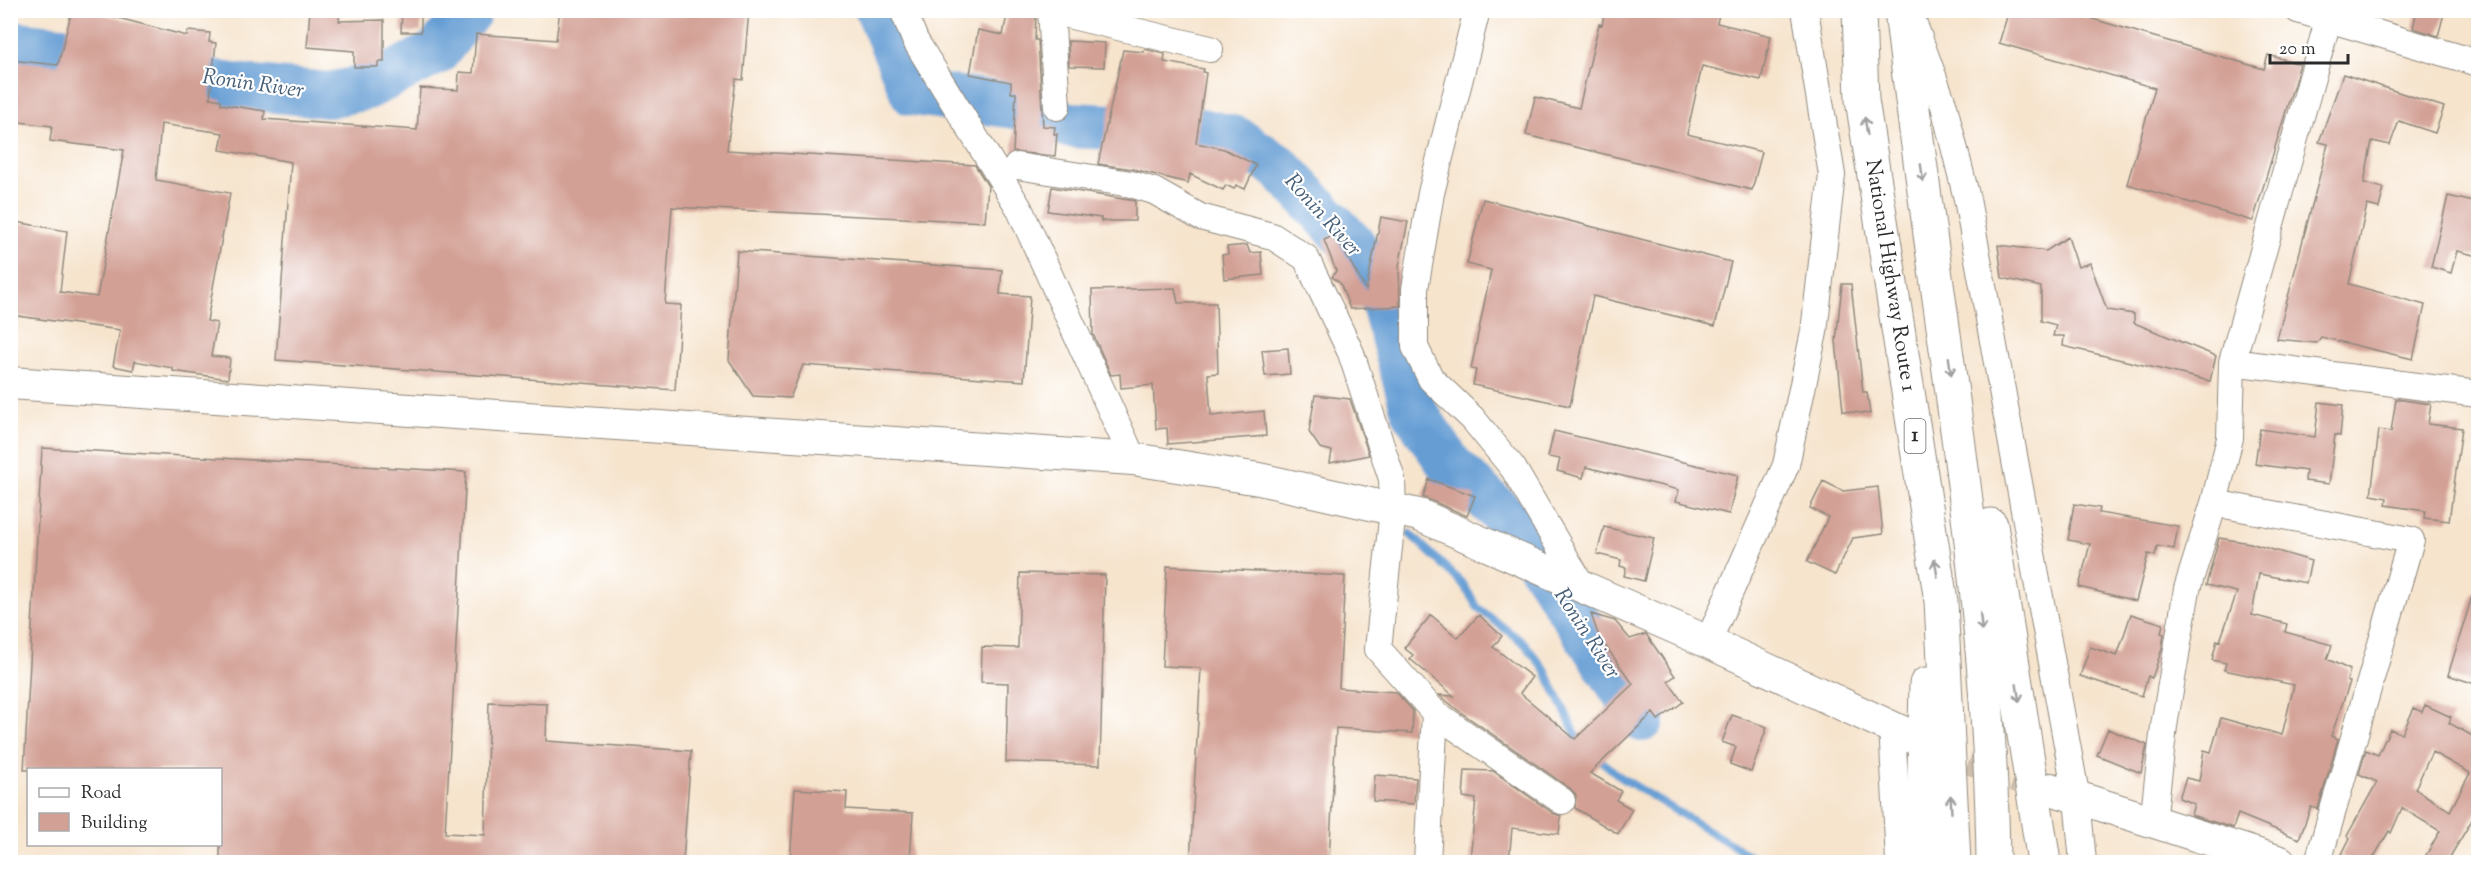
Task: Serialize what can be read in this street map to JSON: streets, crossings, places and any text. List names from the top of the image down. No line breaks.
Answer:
{"streets":{"highway":["National Highway Route 1","1"]},"crossings":[["National Highway Route 1","1"]],"water":["Ronin River"],"legend":["Road","Building"],"scale_bar":"20 m"}
